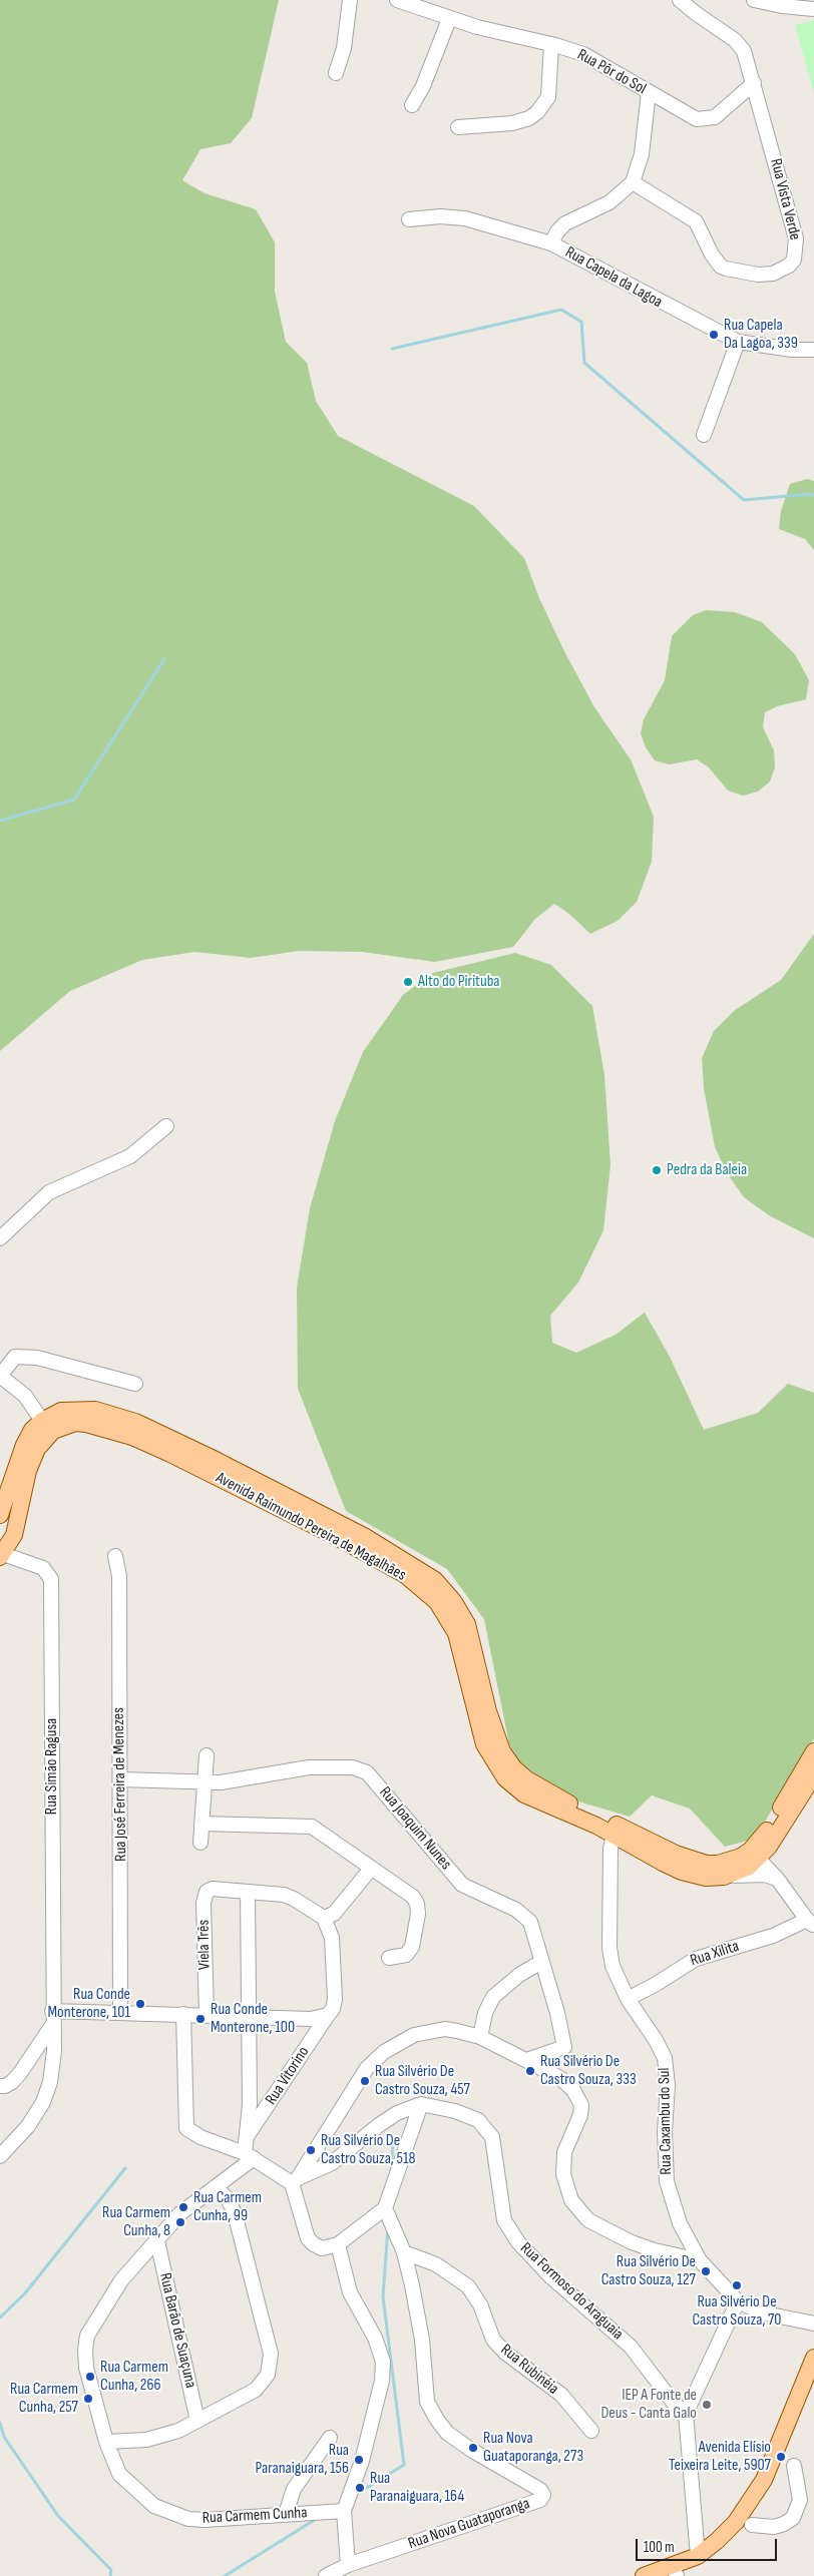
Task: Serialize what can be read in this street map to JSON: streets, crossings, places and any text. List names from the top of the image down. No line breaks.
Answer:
{"streets":{"main road":["Avenida Raimundo Pereira de Magalhães"],"street":["Rua Pôr do Sol","Rua Vista Verde","Rua Capela da Lagoa","Rua Simão Ragusa","Rua José Ferreira de Menezes","Rua Joaquim Nunes","Viela Três","Rua Xilita","Rua Vitorino","Rua Caxambu do Sul","Rua Formoso do Araguaia","Rua Barão de Suaçuna","Rua Rubinéia","Rua Carmem Cunha","Rua Nova Guataporanga"]},"crossings":[["Rua Pôr do Sol","Rua Vista Verde"],["Avenida Raimundo Pereira de Magalhães","Rua Simão Ragusa"],["Avenida Raimundo Pereira de Magalhães","Rua Caxambu do Sul"],["Rua José Ferreira de Menezes","Rua Joaquim Nunes"],["Rua Xilita","Rua Caxambu do Sul"],["Rua Barão de Suaçuna","Rua Carmem Cunha"],["Rua Rubinéia","Rua Nova Guataporanga"]],"places":["Rua Capela Da Lagoa, 339","Alto do Pirituba","Pedra da Baleia","Rua Conde Monterone, 101","Rua Conde Monterone, 100","Rua Silvério De Castro Souza, 333","Rua Silvério De Castro Souza, 457","Rua Silvério De Castro Souza, 518","Rua Carmem Cunha, 99","Rua Carmem Cunha, 8","Rua Silvério De Castro Souza, 127","Rua Silvério De Castro Souza, 70","Rua Carmem Cunha, 266","Rua Carmem Cunha, 257","IEP A Fonte de Deus - Canta Galo","Rua Nova Guataporanga, 273","Avenida Elísio Teixeira Leite, 5907","Rua Paranaiguara, 156","Rua Paranaiguara, 164"],"scale_bar":"100 m"}
